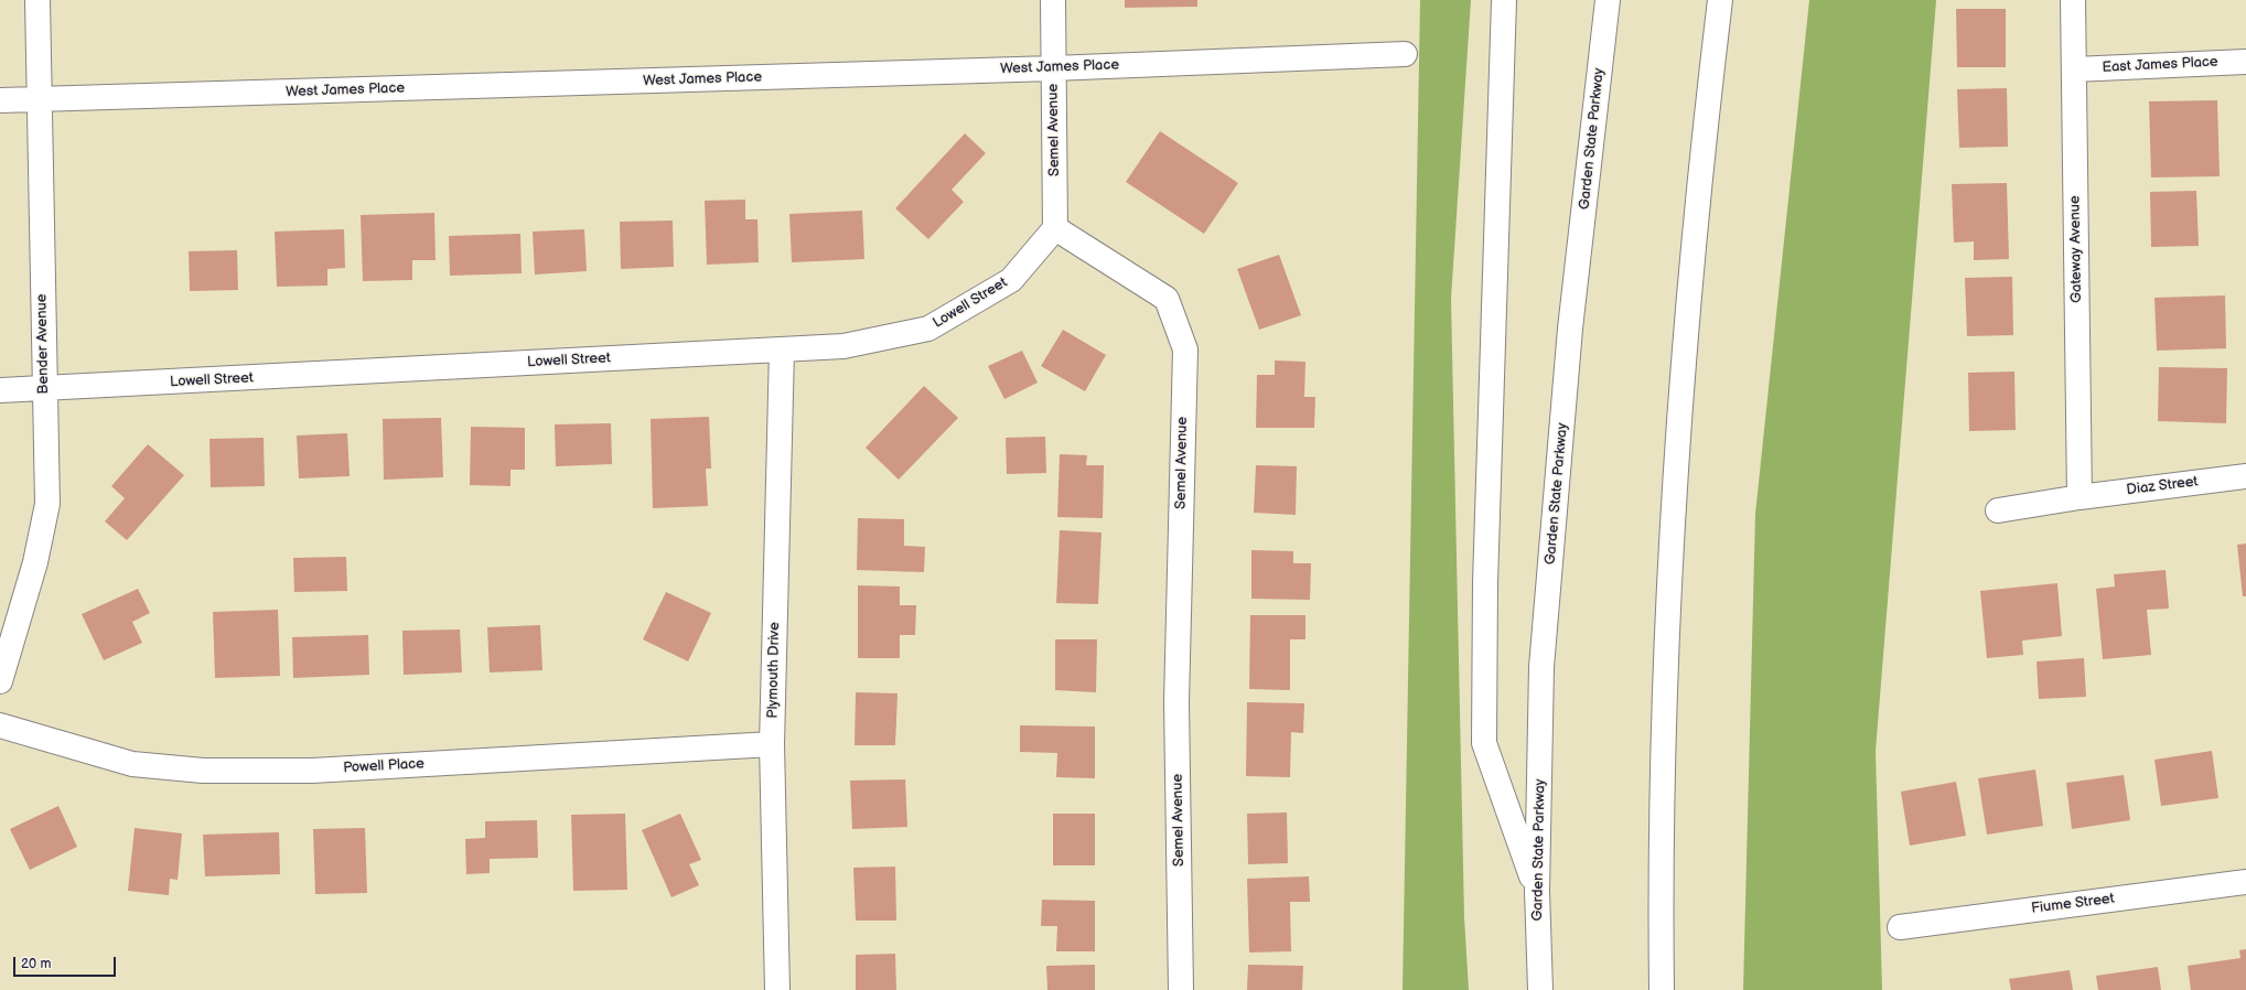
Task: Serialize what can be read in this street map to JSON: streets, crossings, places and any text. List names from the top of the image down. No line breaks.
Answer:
{"streets":{"main road":["East James Place","West James Place","Semel Avenue","Garden State Parkway","Gateway Avenue","Lowell Street","Bender Avenue","Diaz Street","Plymouth Drive","Powell Place","Fiume Street"]},"crossings":[["East James Place","Gateway Avenue"],["West James Place","Semel Avenue"],["West James Place","Bender Avenue"],["Semel Avenue","Lowell Street"],["Gateway Avenue","Diaz Street"],["Lowell Street","Bender Avenue"],["Lowell Street","Plymouth Drive"],["Plymouth Drive","Powell Place"]],"scale_bar":"20 m"}
